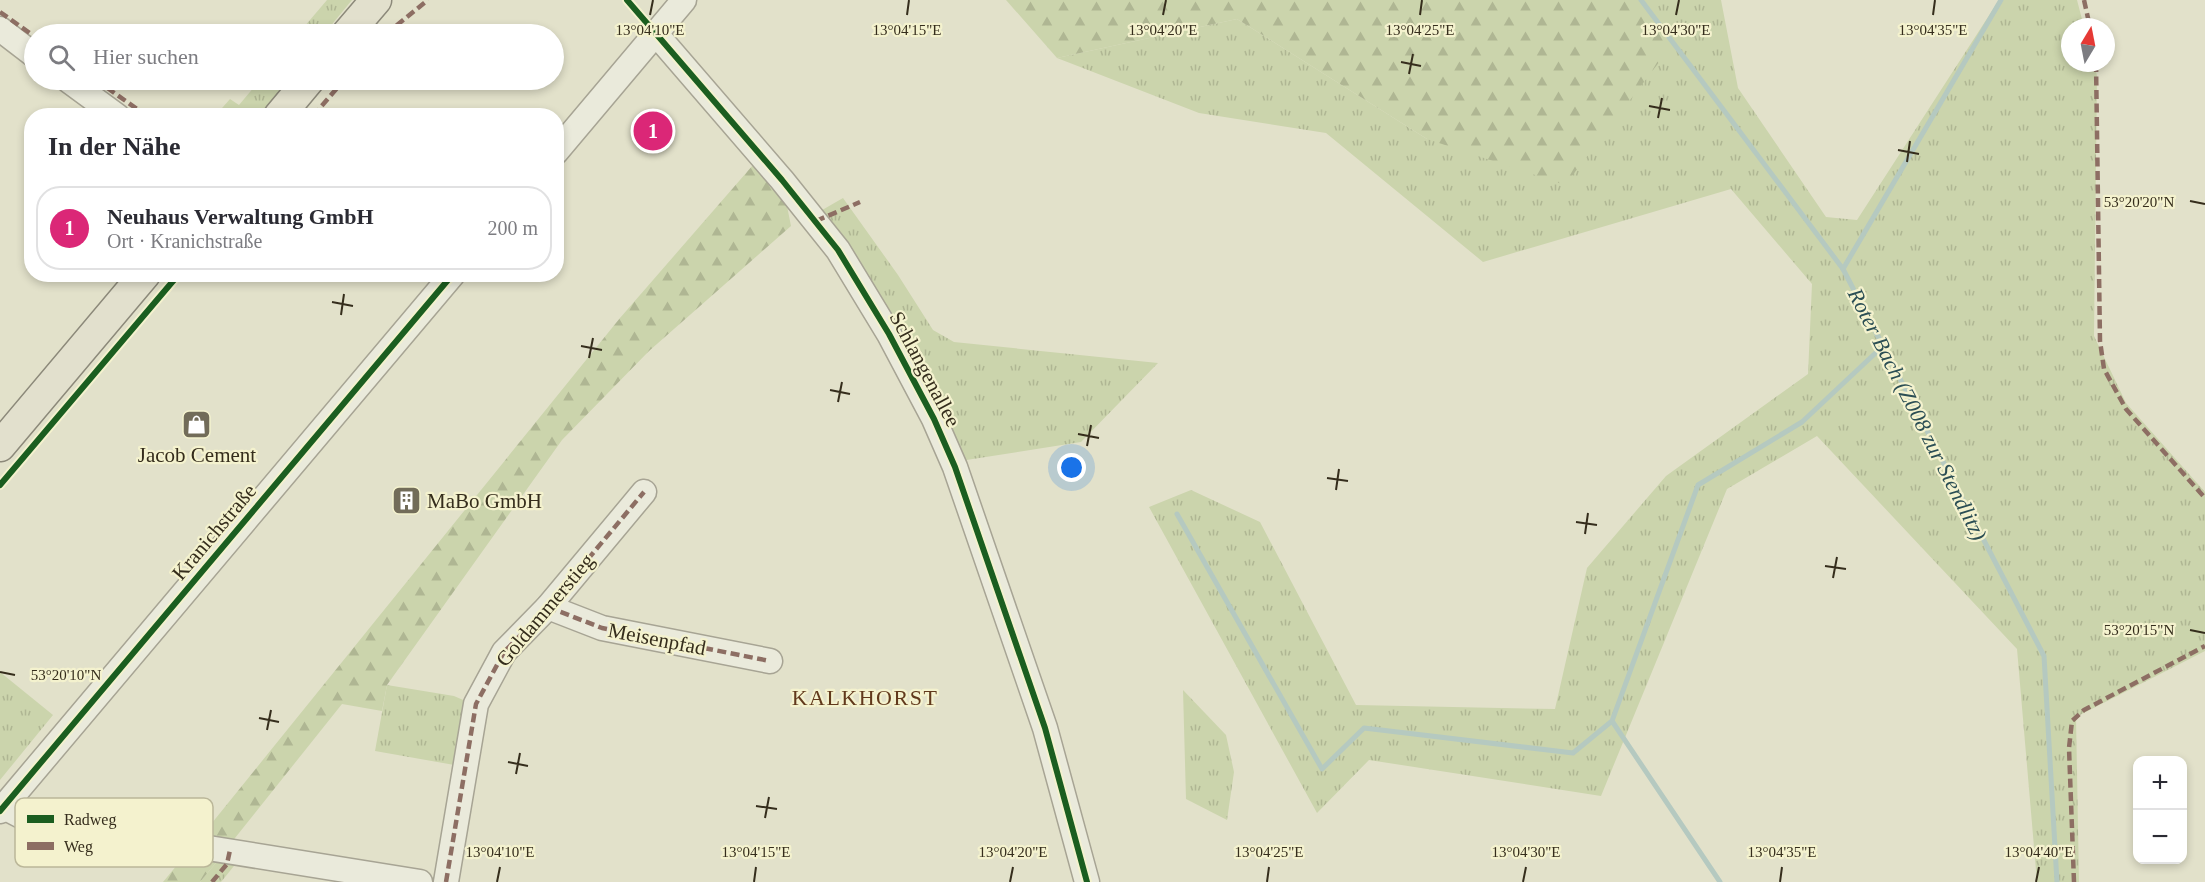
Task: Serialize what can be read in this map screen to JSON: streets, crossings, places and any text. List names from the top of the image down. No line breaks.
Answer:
{"streets":{"street":["Schlangenallee","Kranichstraße","Goldammerstieg","Meisenpfad"]},"crossings":[["Goldammerstieg","Meisenpfad"]],"districts":["KALKHORST"],"water":["Roter Bach (Z008 zur Stendlitz)"],"places":{"shop":["Jacob Cement"],"building":["MaBo GmbH"]},"legend":["Radweg","Weg"],"north":"top","page":{"search":"Hier suchen","heading":"In der Nähe","pins":"1","list":[{"mark":"1","name":"Neuhaus Verwaltung GmbH","note":"Ort · Kranichstraße","value":"200 m"}],"map_buttons":["+","−"]},"coordinates":["13°04'10\"E","13°04'15\"E","13°04'20\"E","13°04'25\"E","13°04'30\"E","13°04'35\"E","53°20'20\"N","53°20'15\"N","53°20'10\"N","13°04'40\"E"]}
